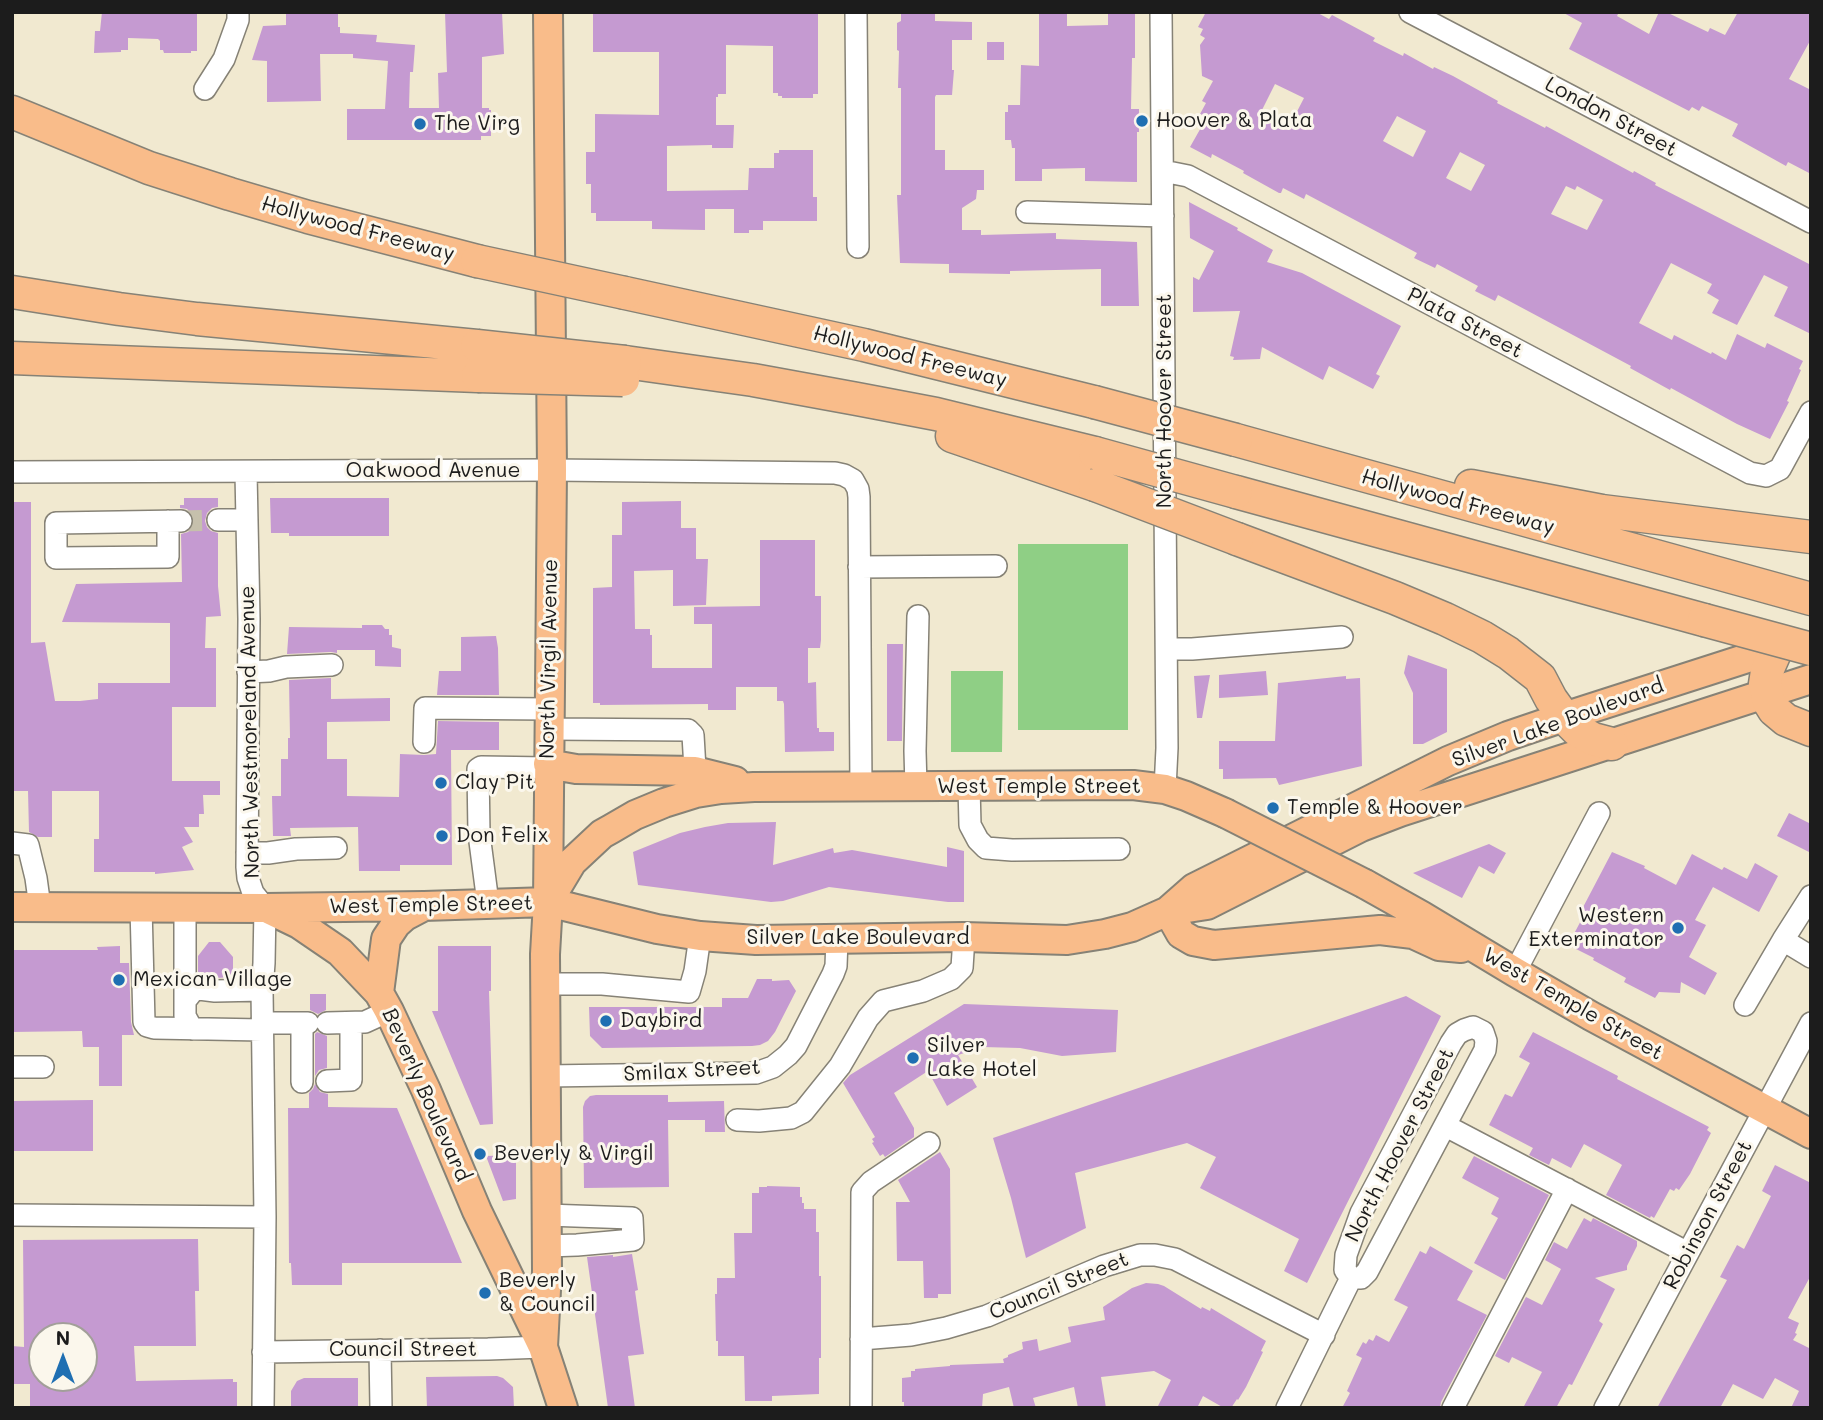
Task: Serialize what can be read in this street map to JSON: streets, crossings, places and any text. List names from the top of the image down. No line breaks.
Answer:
{"streets":{"highway":["Hollywood Freeway"],"main road":["North Virgil Avenue","Silver Lake Boulevard","West Temple Street","Beverly Boulevard"],"street":["London Street","Plata Street","North Hoover Street","Oakwood Avenue","North Westmoreland Avenue","Smilax Street","Robinson Street","Council Street"]},"crossings":[["Plata Street","North Hoover Street"],["North Hoover Street","West Temple Street"],["North Hoover Street","Council Street"],["Oakwood Avenue","North Virgil Avenue"],["Oakwood Avenue","North Westmoreland Avenue"],["North Virgil Avenue","Silver Lake Boulevard"],["North Virgil Avenue","West Temple Street"],["North Virgil Avenue","Smilax Street"],["North Virgil Avenue","Beverly Boulevard"],["North Virgil Avenue","Council Street"],["Silver Lake Boulevard","West Temple Street"],["Silver Lake Boulevard","Smilax Street"],["North Westmoreland Avenue","West Temple Street"],["North Westmoreland Avenue","Beverly Boulevard"],["North Westmoreland Avenue","Council Street"],["West Temple Street","Beverly Boulevard"],["West Temple Street","Robinson Street"],["Beverly Boulevard","Council Street"]],"places":["Hoover & Plata","The Virg","Clay Pit","Temple & Hoover","Don Felix","Western Exterminator","Mexican Village","Daybird","Silver Lake Hotel","Beverly & Virgil","Beverly & Council"],"north":"top"}
